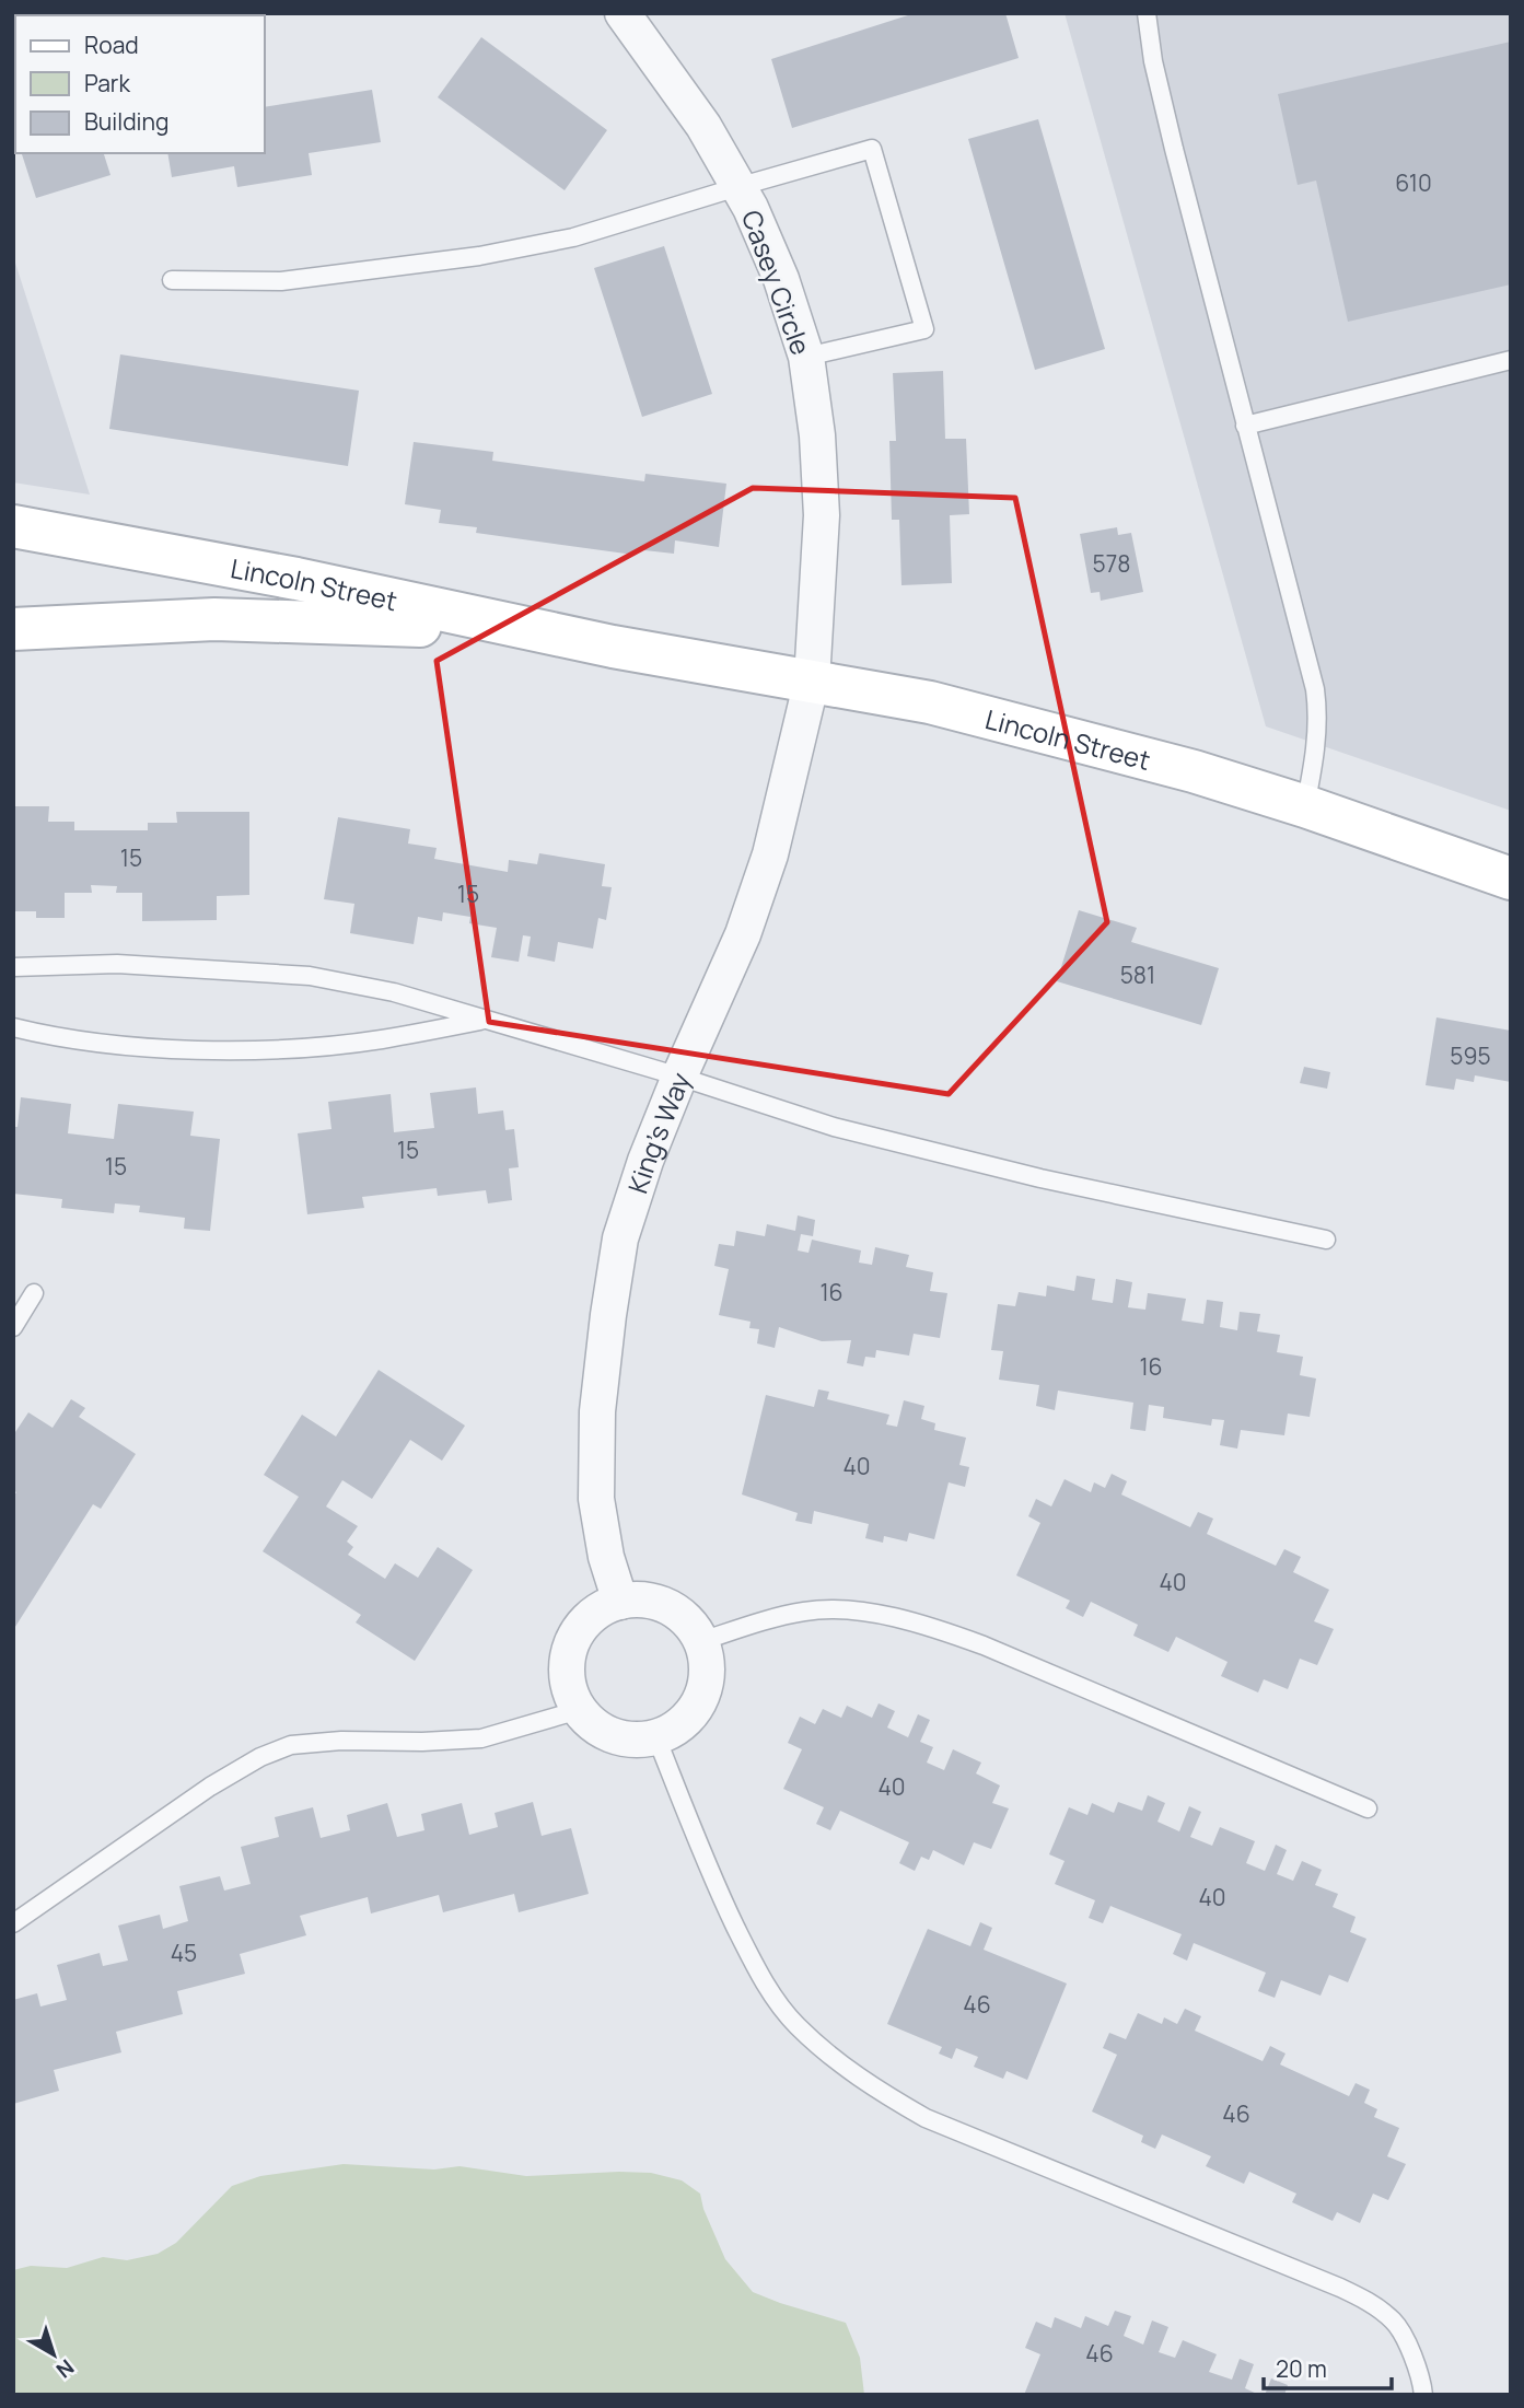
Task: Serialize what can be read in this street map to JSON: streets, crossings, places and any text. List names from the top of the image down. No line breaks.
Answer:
{"streets":{"street":["Casey Circle","Lincoln Street","King's Way"]},"crossings":[["Casey Circle","Lincoln Street"],["Casey Circle","King's Way"],["Lincoln Street","King's Way"]],"house_numbers":["610","578","15","15","581","595","15","15","16","16","40","40","40","40","45","46","46","46"],"legend":["Road","Park","Building"],"scale_bar":"20 m","north":"bottom right"}
